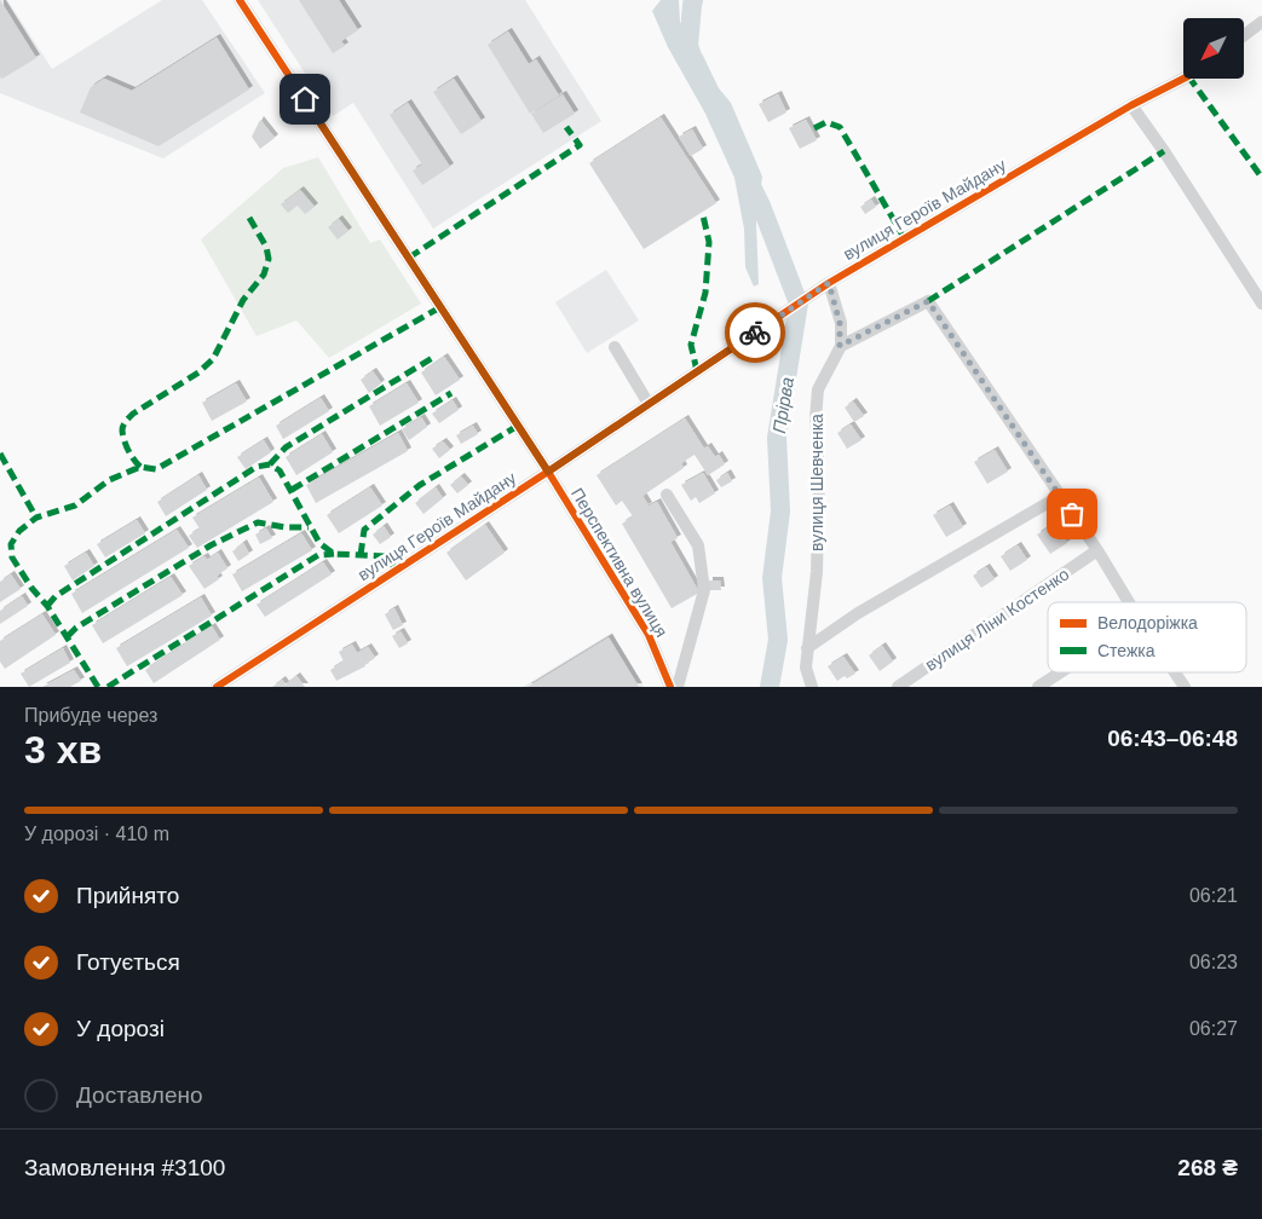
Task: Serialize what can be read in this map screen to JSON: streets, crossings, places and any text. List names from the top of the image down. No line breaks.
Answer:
{"streets":{"street":["вулиця Героїв Майдану","вулиця Шевченка","Перспективна вулиця","вулиця Ліни Костенко"]},"crossings":[["вулиця Героїв Майдану","Перспективна вулиця"]],"water":["Прірва"],"legend":["Велодоріжка","Стежка"],"north":"bottom left","page":{"heading":["3 хв","Прибуде через","06:43–06:48"],"panel":["Замовлення #3100","268 ₴"],"bar":"У дорозі · 410 m","list":[["Прийнято","06:21"],["Готується","06:23"],["У дорозі","06:27"],"Доставлено"]}}
